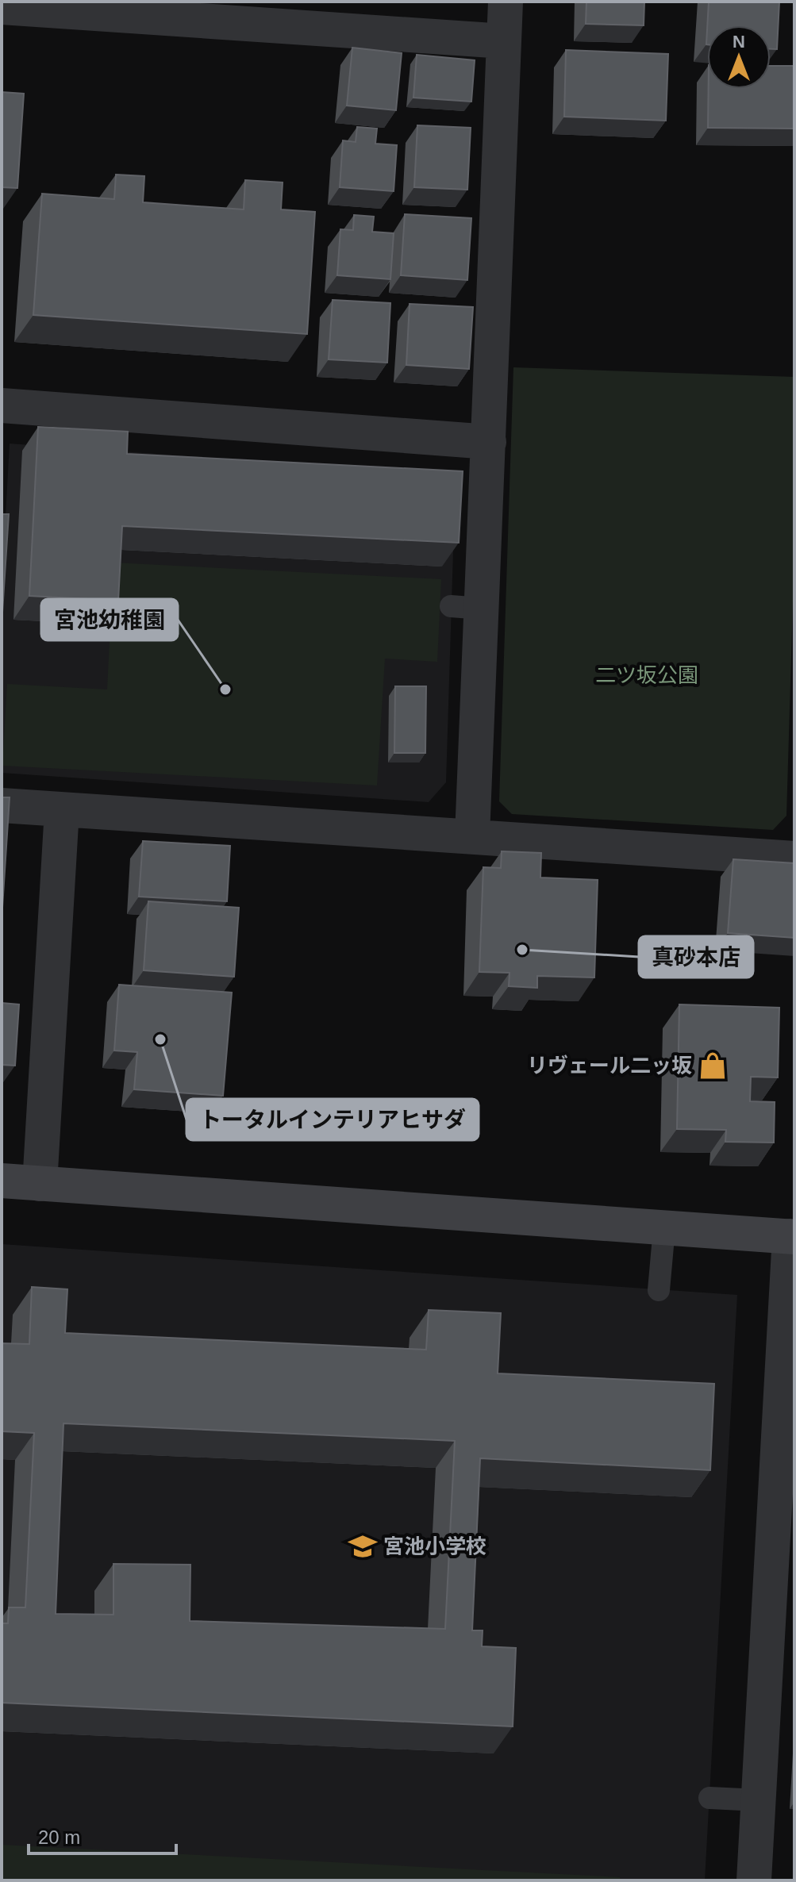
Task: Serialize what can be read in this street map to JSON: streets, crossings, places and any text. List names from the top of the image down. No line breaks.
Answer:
{"parks":["二ツ坂公園"],"places":{"other":["宮池幼稚園","真砂本店","トータルインテリアヒサダ"],"shop":["リヴェール二ッ坂"],"school or university":["宮池小学校"]},"scale_bar":"20 m","north":"top"}
